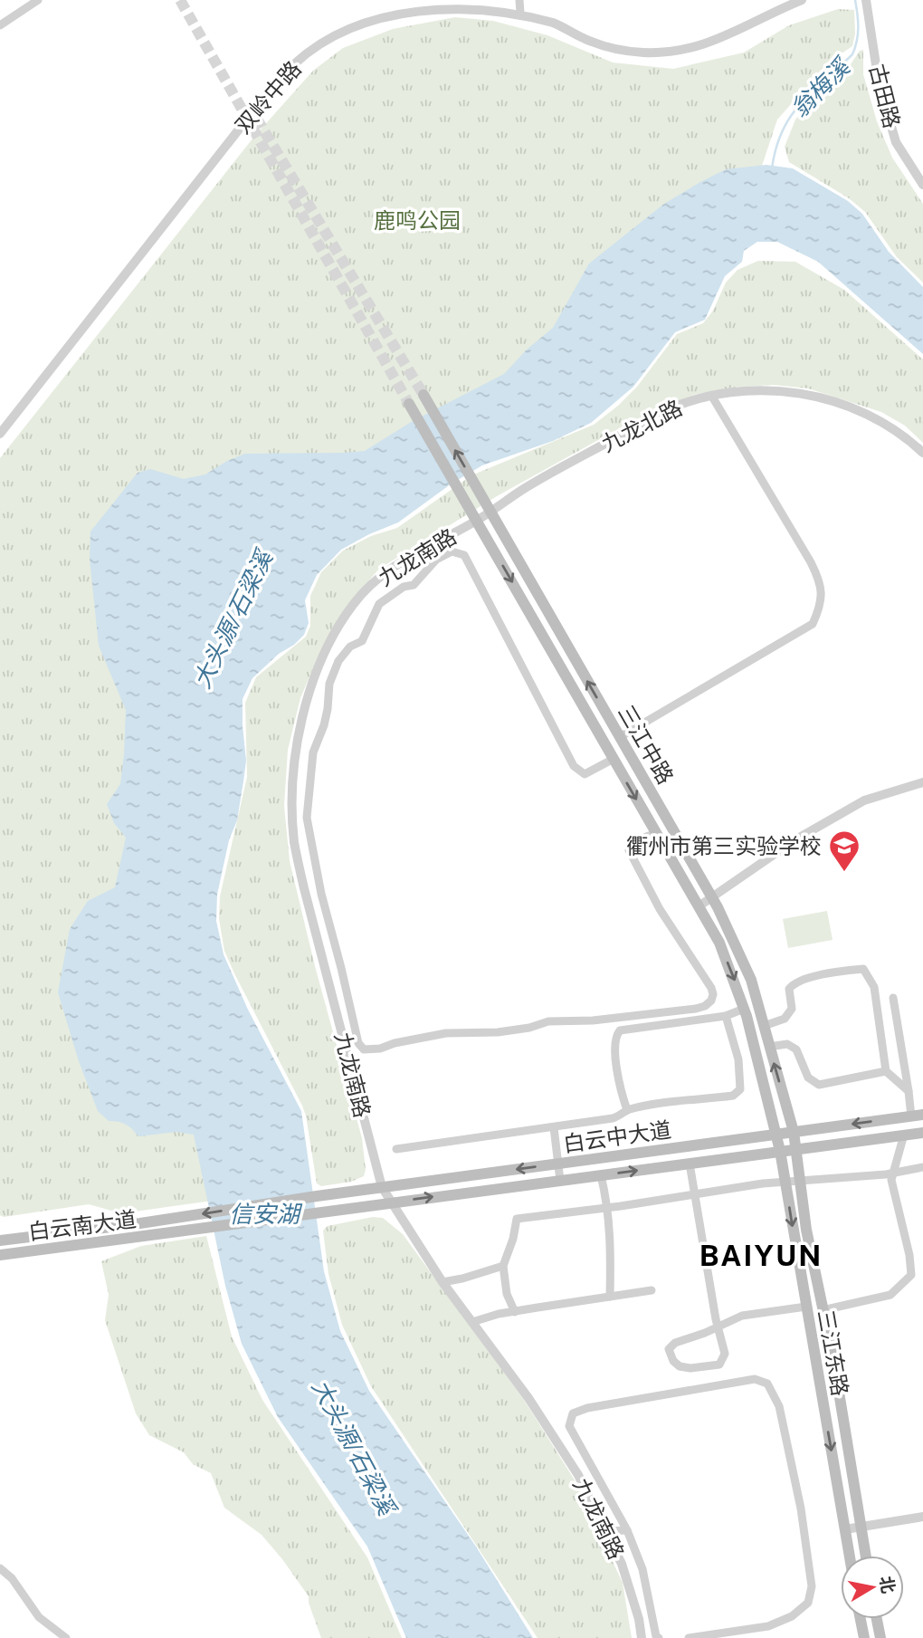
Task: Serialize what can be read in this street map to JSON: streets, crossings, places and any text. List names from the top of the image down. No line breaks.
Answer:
{"streets":{"main road":["三江中路","白云中大道","白云南大道","三江东路"],"street":["古田路","双岭中路","九龙北路","九龙南路"]},"crossings":[["九龙北路","九龙南路"],["九龙北路","三江中路"],["九龙南路","三江中路"],["九龙南路","白云中大道"],["三江中路","白云中大道"],["三江中路","三江东路"],["白云中大道","白云南大道"],["白云中大道","三江东路"]],"districts":["BAIYUN"],"water":["翁梅溪","大头源/石梁溪","信安湖"],"parks":["鹿鸣公园"],"places":{"school or university":["衢州市第三实验学校"]},"north":"right"}
